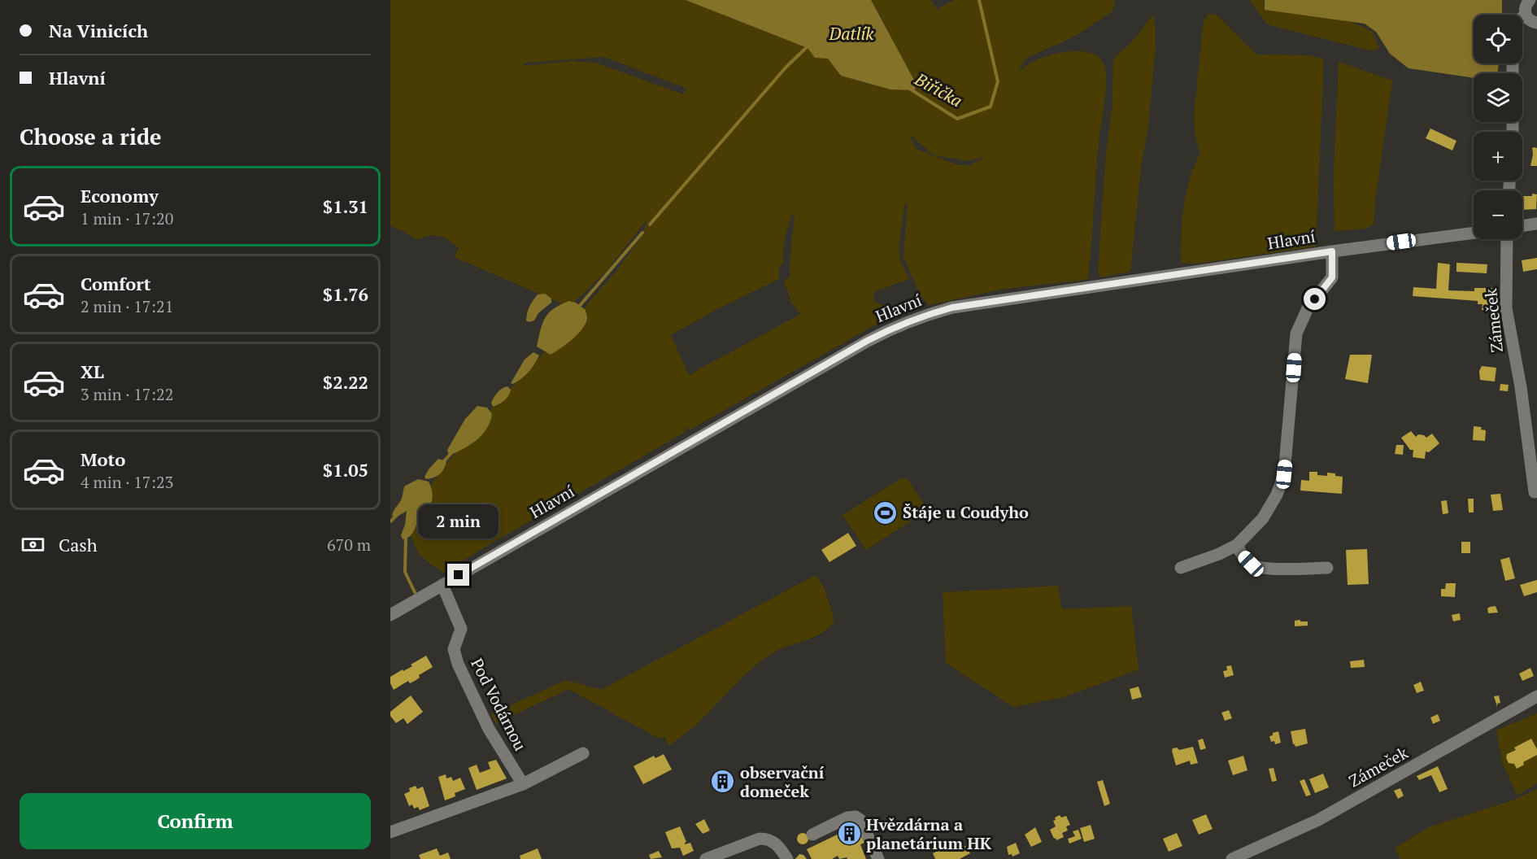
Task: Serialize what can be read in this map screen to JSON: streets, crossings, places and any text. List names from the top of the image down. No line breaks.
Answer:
{"streets":{"street":["Hlavní","Zámeček","Pod Vodárnou"]},"crossings":[["Hlavní","Pod Vodárnou"]],"water":["Datlík","Biřička"],"places":{"sports":["Štáje u Coudyho"],"building":["observační domeček","Hvězdárna a planetárium HK"]},"page":{"banner":["Na Vinicích","Hlavní"],"map_buttons":["+","−"],"heading":"Choose a ride","list":[{"name":"Economy","note":"1 min · 17:20","value":"$1.31"},{"name":"Comfort","note":"2 min · 17:21","value":"$1.76"},{"name":"XL","note":"3 min · 17:22","value":"$2.22"},{"name":"Moto","note":"4 min · 17:23","value":"$1.05"}],"bubble":"2 min","pay":["Cash","670 m"],"buttons":"Confirm"}}
